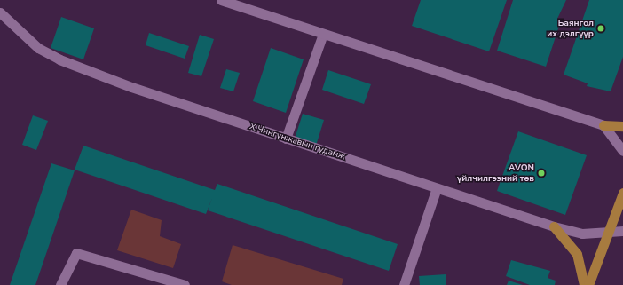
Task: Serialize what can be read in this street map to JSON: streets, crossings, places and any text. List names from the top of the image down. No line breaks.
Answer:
{"streets":{"main road":["Х.Чингүнжавын гудамж"]},"places":["Баянгол их дэлгүүр","AVON үйлчилгээний төв"]}
